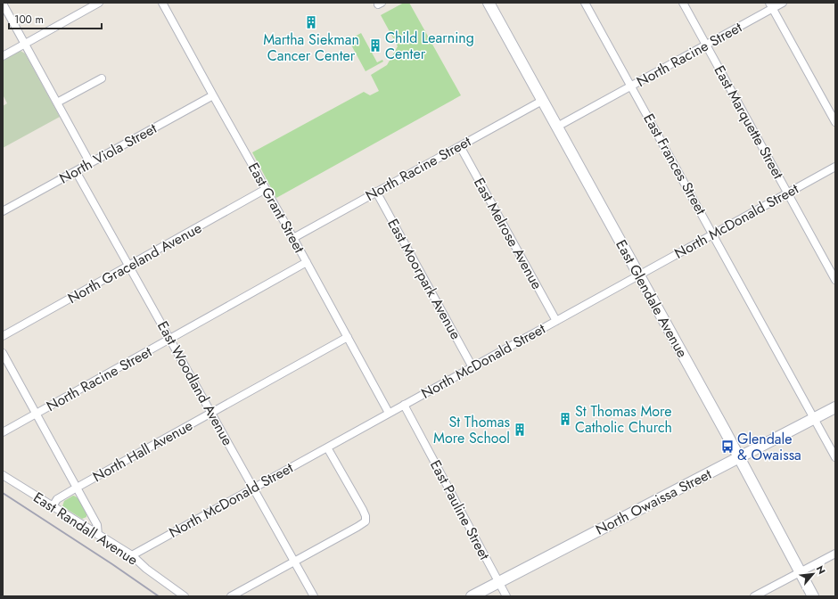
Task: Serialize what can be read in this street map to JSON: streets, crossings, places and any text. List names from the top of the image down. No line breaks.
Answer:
{"streets":{"street":["North Racine Street","East Marquette Street","North Viola Street","East Frances Street","East Grant Street","North McDonald Street","East Melrose Avenue","North Graceland Avenue","East Moorpark Avenue","East Glendale Avenue","East Woodland Avenue","North Hall Avenue","North Owaissa Street","East Pauline Street","East Randall Avenue"]},"crossings":[["North Racine Street","East Marquette Street"],["North Racine Street","East Frances Street"],["North Racine Street","East Grant Street"],["North Racine Street","East Melrose Avenue"],["North Racine Street","East Moorpark Avenue"],["North Racine Street","East Glendale Avenue"],["North Racine Street","East Woodland Avenue"],["East Marquette Street","North McDonald Street"],["North Viola Street","East Grant Street"],["North Viola Street","East Woodland Avenue"],["East Frances Street","North McDonald Street"],["East Frances Street","North Owaissa Street"],["East Grant Street","North McDonald Street"],["East Grant Street","North Graceland Avenue"],["East Grant Street","North Hall Avenue"],["North McDonald Street","East Melrose Avenue"],["North McDonald Street","East Moorpark Avenue"],["North McDonald Street","East Glendale Avenue"],["North McDonald Street","East Woodland Avenue"],["North McDonald Street","East Pauline Street"],["North McDonald Street","East Randall Avenue"],["North Graceland Avenue","East Woodland Avenue"],["East Glendale Avenue","North Owaissa Street"],["East Woodland Avenue","North Hall Avenue"],["North Hall Avenue","East Randall Avenue"],["North Owaissa Street","East Pauline Street"]],"places":{"building":["Martha Siekman Cancer Center","Child Learning Center","St Thomas More Catholic Church","St Thomas More School"],"bus stop":["Glendale & Owaissa"]},"scale_bar":"100 m","north":"top right"}
